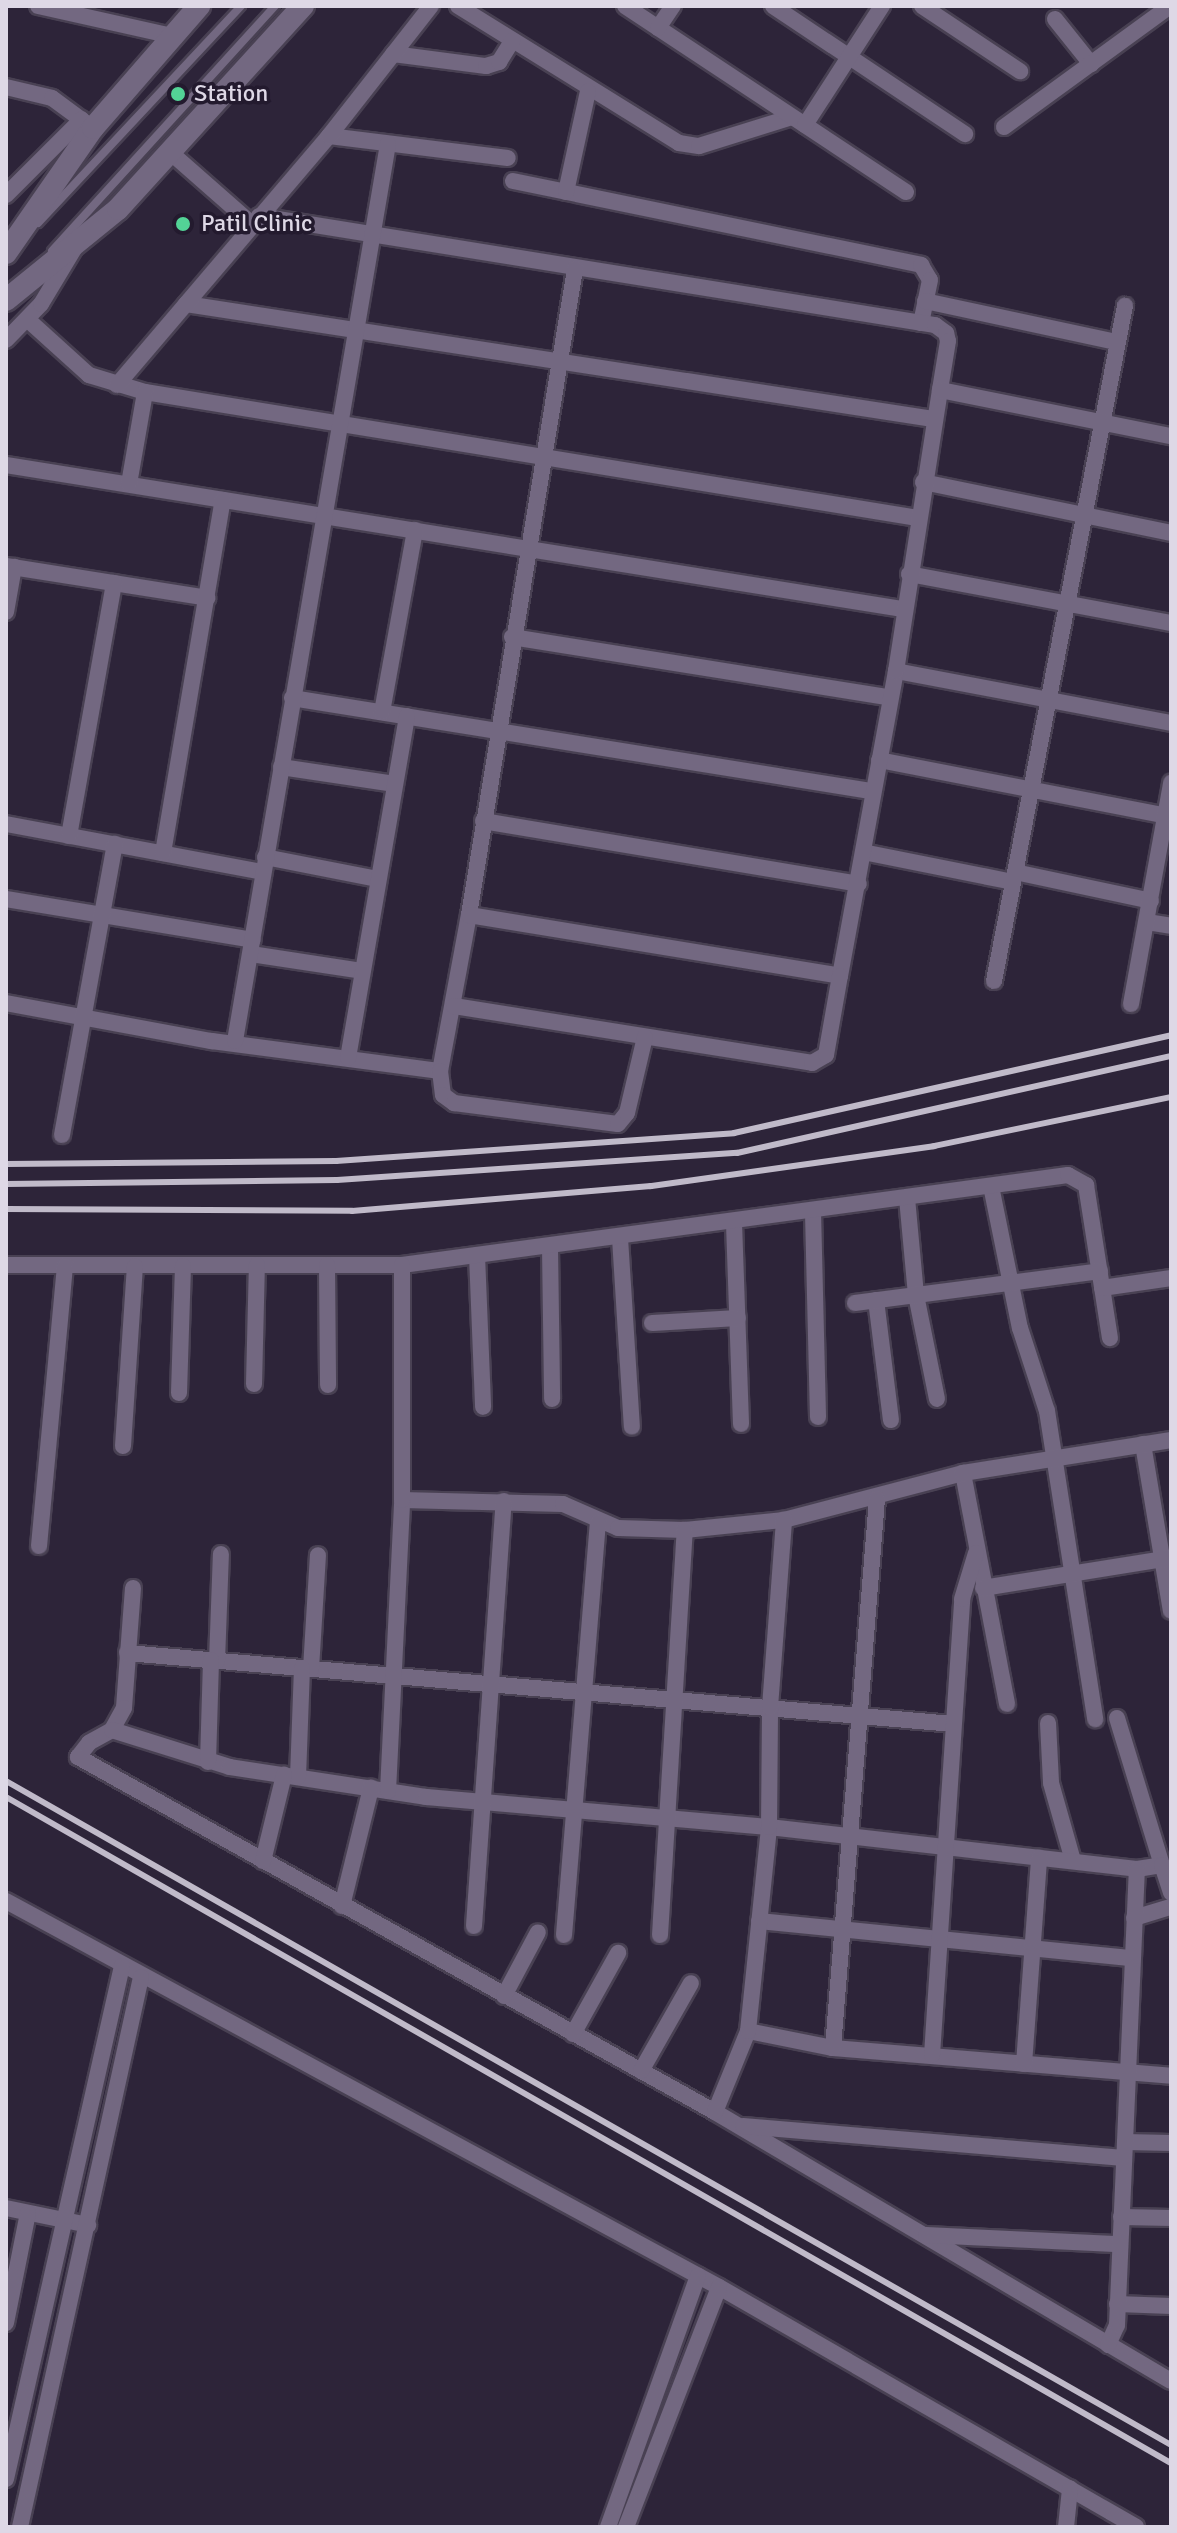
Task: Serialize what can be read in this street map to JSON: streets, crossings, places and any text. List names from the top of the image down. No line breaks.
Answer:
{"places":["Station","Patil Clinic"]}
